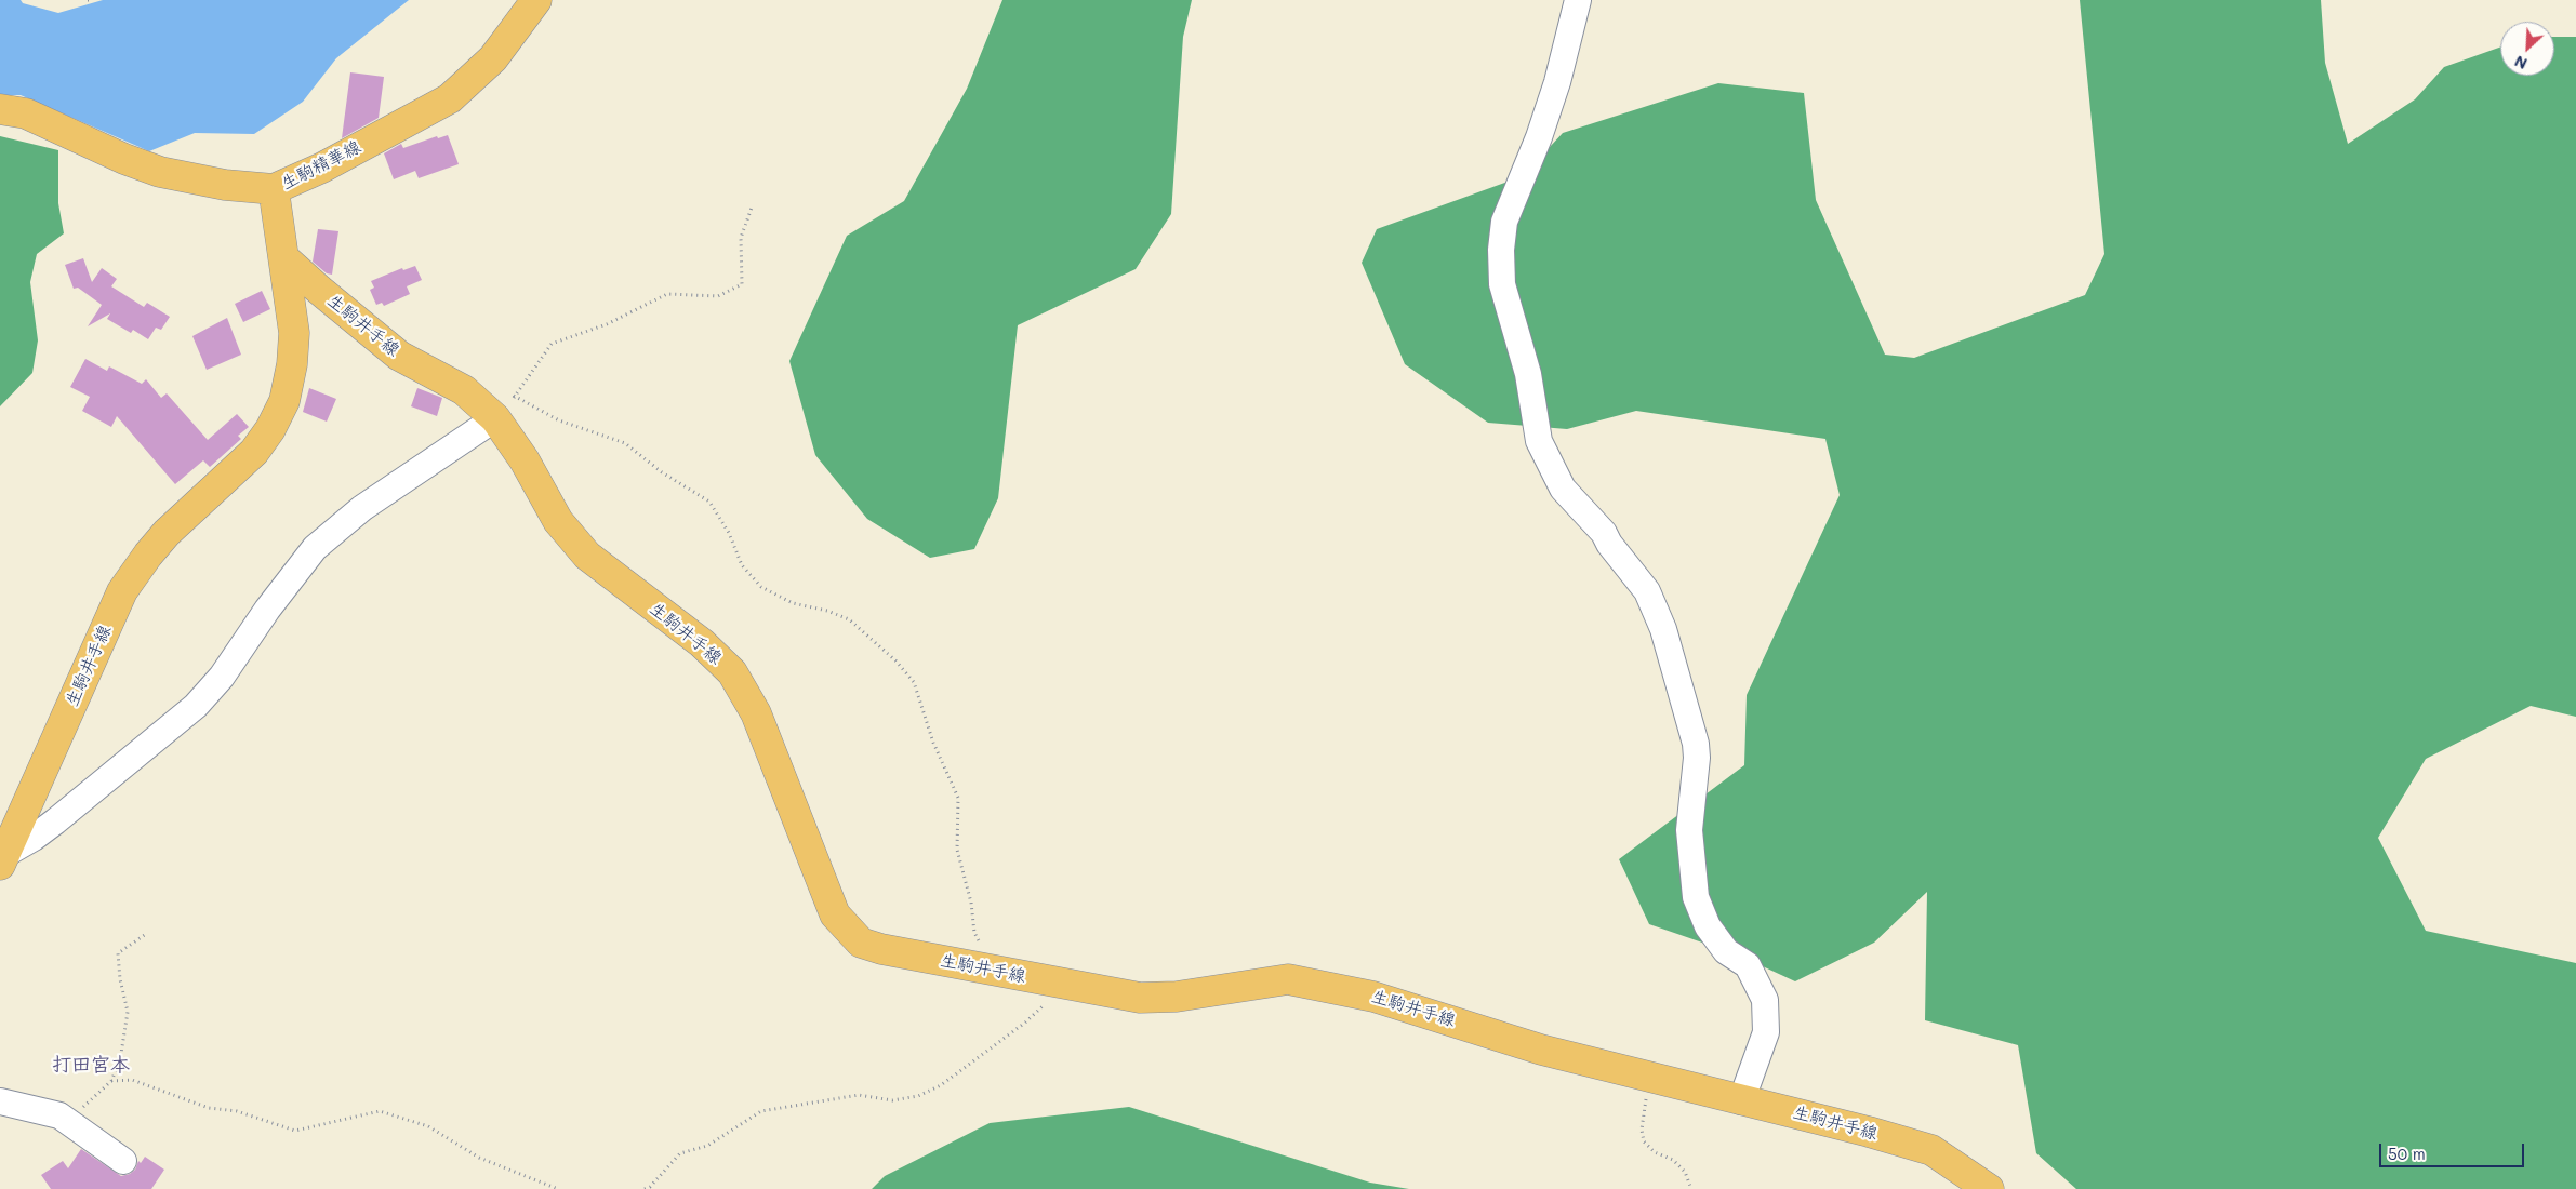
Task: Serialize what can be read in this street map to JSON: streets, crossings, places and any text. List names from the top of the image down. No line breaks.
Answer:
{"streets":{"main road":["生駒精華線","生駒井手線"]},"crossings":[["生駒精華線","生駒井手線"]],"districts":["打田宮本"],"scale_bar":"50 m","north":"bottom left"}
